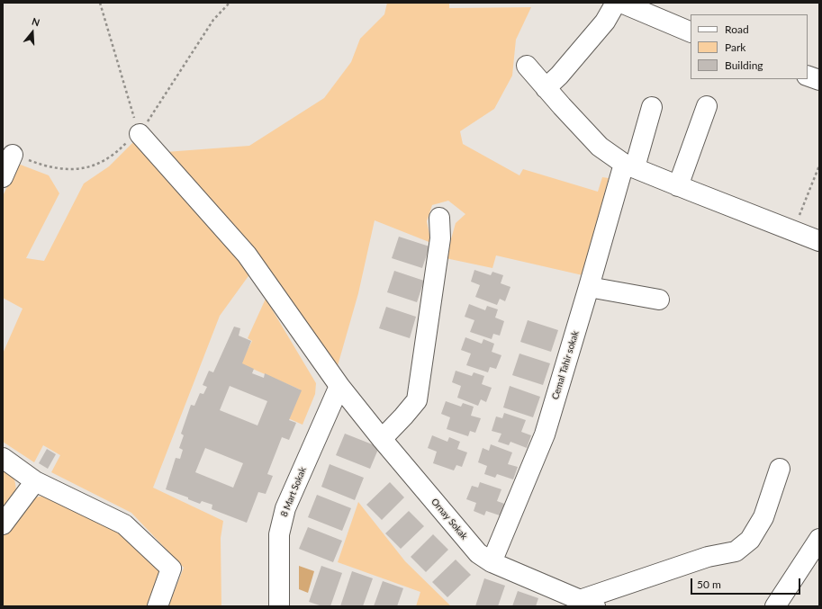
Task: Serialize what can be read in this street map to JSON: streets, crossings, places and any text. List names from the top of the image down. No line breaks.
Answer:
{"streets":{"street":["Cemal Tahir sokak","8 Mart Sokak","Ornay Sokak"]},"crossings":[["Cemal Tahir sokak","Ornay Sokak"],["8 Mart Sokak","Ornay Sokak"]],"legend":["Road","Park","Building"],"scale_bar":"50 m","north":"top"}
